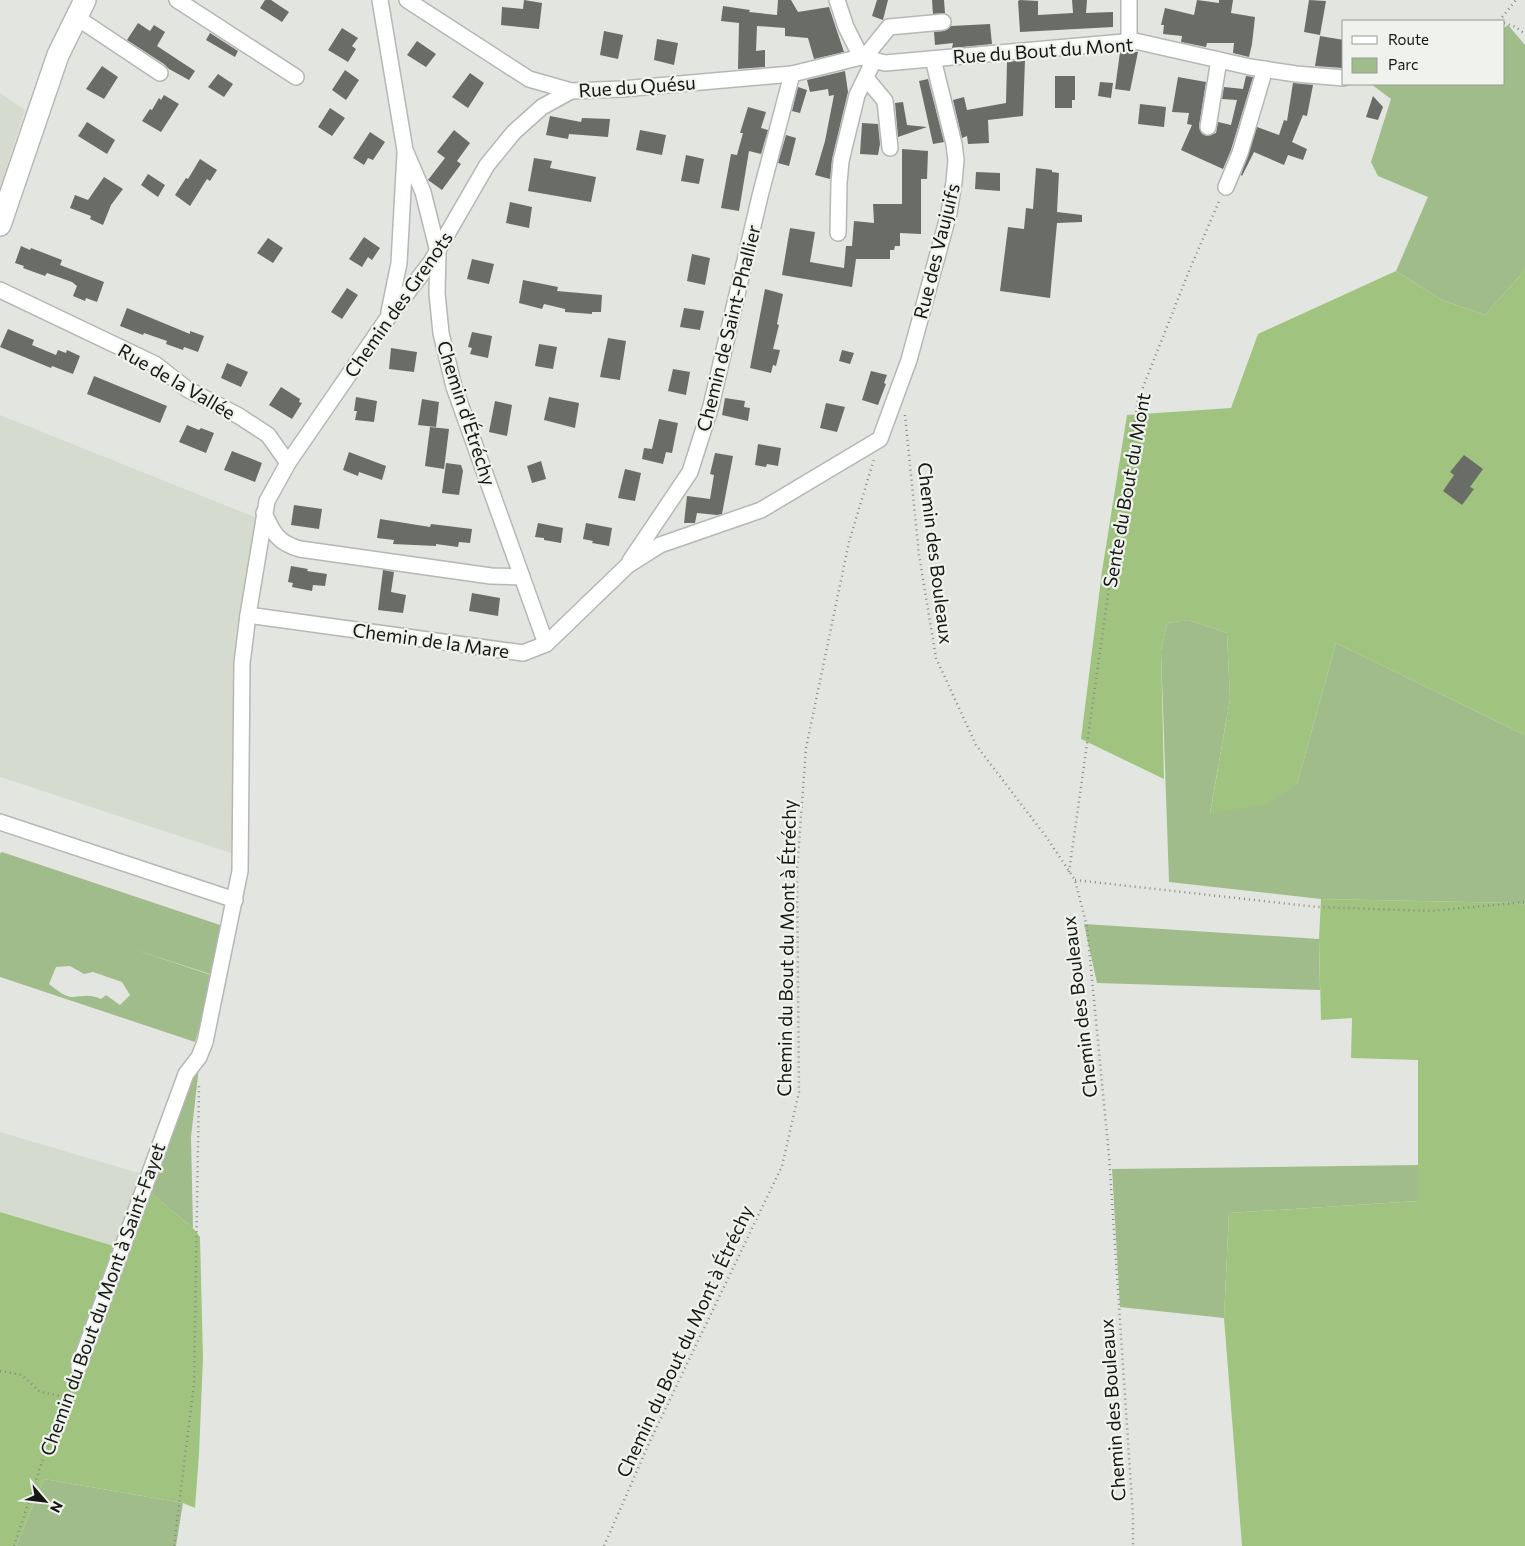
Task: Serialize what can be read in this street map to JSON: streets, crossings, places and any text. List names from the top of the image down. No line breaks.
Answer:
{"streets":{"street":["Rue du Bout du Mont","Rue du Quésu","Rue des Vaujuifs","Chemin des Grenots","Chemin de Saint-Phallier","Rue de la Vallée","Chemin d'Étréchy","Chemin de la Mare","Chemin du Bout du Mont à Saint-Fayet"],"path":["Sente du Bout du Mont","Chemin des Bouleaux","Chemin du Bout du Mont à Étréchy"]},"crossings":[["Rue du Bout du Mont","Rue du Quésu"],["Rue du Bout du Mont","Rue des Vaujuifs"],["Rue du Quésu","Chemin des Grenots"],["Rue du Quésu","Chemin de Saint-Phallier"],["Rue des Vaujuifs","Chemin des Bouleaux"],["Rue des Vaujuifs","Chemin de la Mare"],["Rue des Vaujuifs","Chemin du Bout du Mont à Étréchy"],["Chemin des Grenots","Rue de la Vallée"],["Chemin des Grenots","Chemin d'Étréchy"],["Chemin des Grenots","Chemin de la Mare"],["Chemin des Grenots","Chemin du Bout du Mont à Saint-Fayet"],["Chemin de Saint-Phallier","Chemin de la Mare"],["Chemin d'Étréchy","Chemin de la Mare"],["Sente du Bout du Mont","Chemin des Bouleaux"],["Chemin de la Mare","Chemin du Bout du Mont à Étréchy"]],"legend":["Route","Parc"],"north":"bottom right"}
